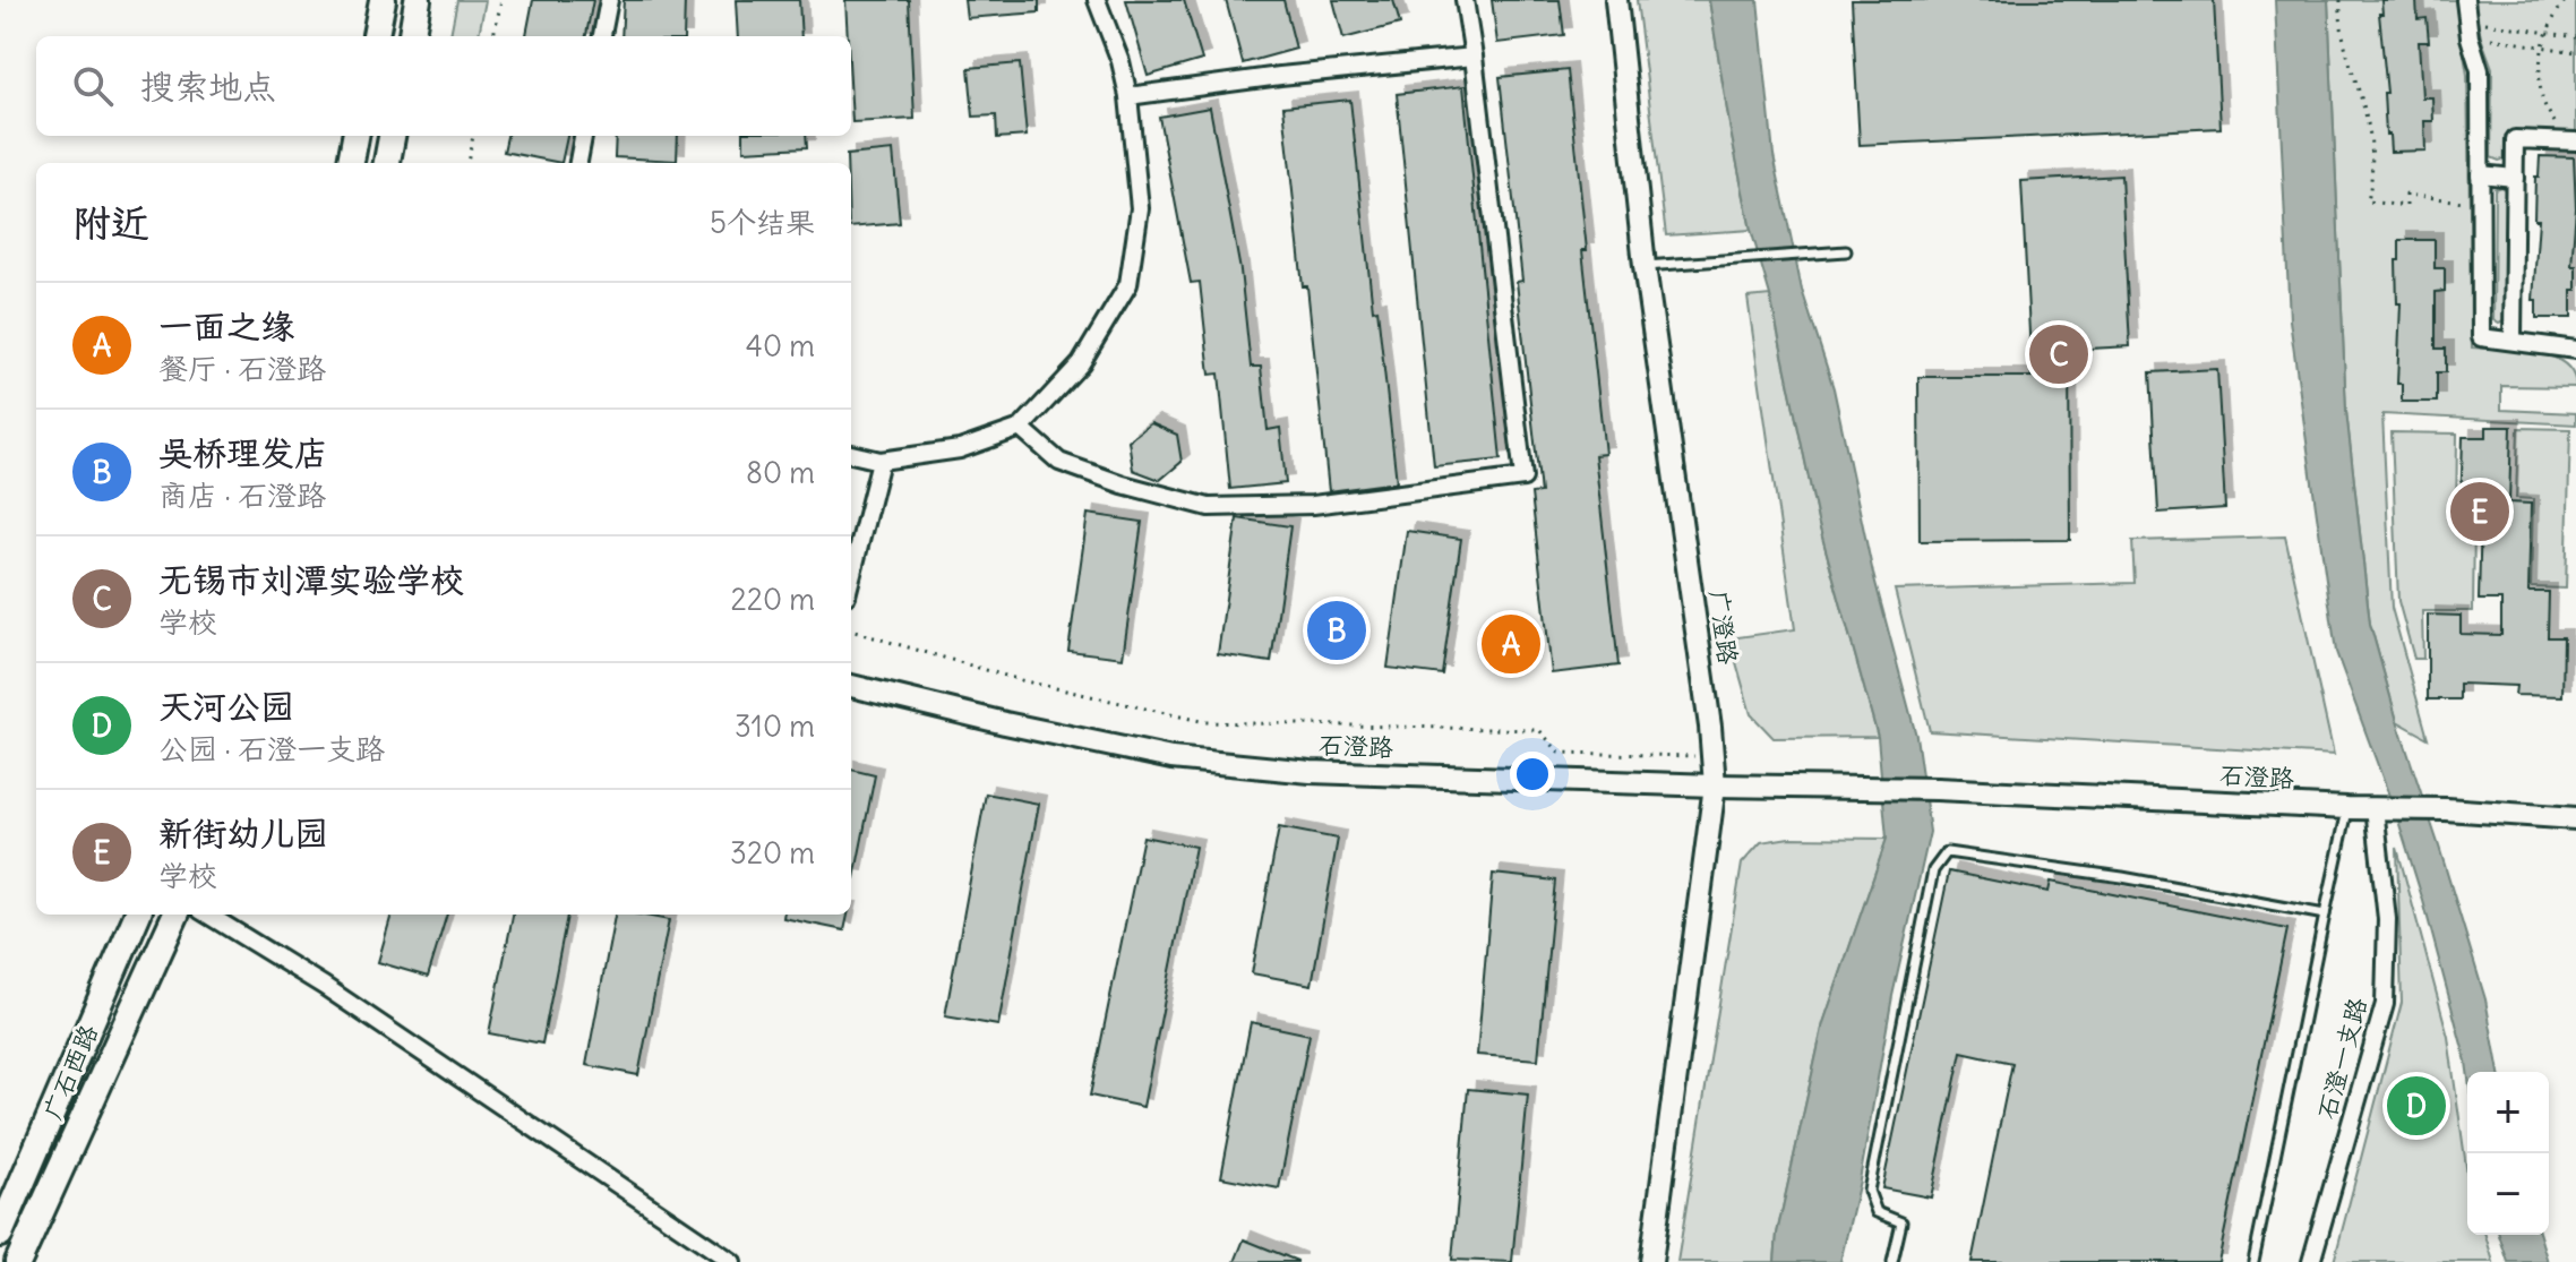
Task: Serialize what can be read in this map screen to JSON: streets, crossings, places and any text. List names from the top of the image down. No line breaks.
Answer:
{"streets":{"main road":["广石西路"],"street":["广澄路","石澄路","石澄一支路"]},"crossings":[["广澄路","石澄路"],["石澄路","石澄一支路"]],"page":{"search":"搜索地点","heading":["附近","5个结果"],"list":[{"mark":"A","name":"一面之缘","note":"餐厅 · 石澄路","value":"40 m"},{"mark":"B","name":"吴桥理发店","note":"商店 · 石澄路","value":"80 m"},{"mark":"C","name":"无锡市刘潭实验学校","note":"学校","value":"220 m"},{"mark":"D","name":"天河公园","note":"公园 · 石澄一支路","value":"310 m"},{"mark":"E","name":"新街幼儿园","note":"学校","value":"320 m"}],"pins":["C","E","B","A","D"],"map_buttons":["+","−"]}}
